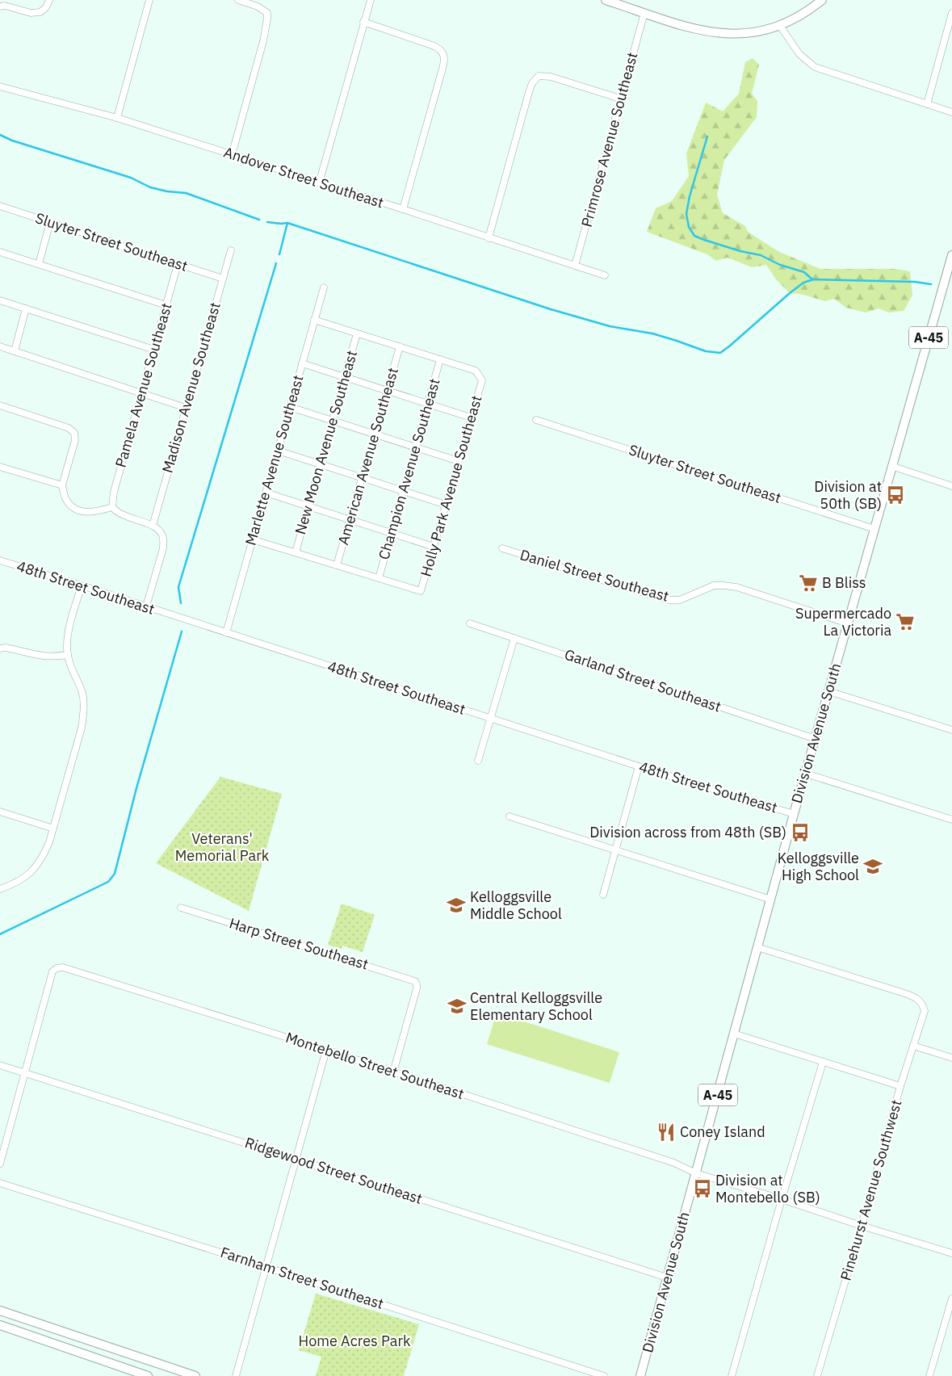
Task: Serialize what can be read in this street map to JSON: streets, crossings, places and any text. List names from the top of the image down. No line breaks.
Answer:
{"streets":{"main road":["A-45","Division Avenue South"],"street":["Primrose Avenue Southeast","Andover Street Southeast","Sluyter Street Southeast","Pamela Avenue Southeast","Madison Avenue Southeast","New Moon Avenue Southeast","American Avenue Southeast","Marlette Avenue Southeast","Champion Avenue Southeast","Holly Park Avenue Southeast","Daniel Street Southeast","48th Street Southeast","Garland Street Southeast","Harp Street Southeast","Montebello Street Southeast","Ridgewood Street Southeast","Pinehurst Avenue Southwest","Farnham Street Southeast"]},"crossings":[["Primrose Avenue Southeast","Andover Street Southeast"],["Sluyter Street Southeast","Pamela Avenue Southeast"],["Sluyter Street Southeast","Madison Avenue Southeast"],["Sluyter Street Southeast","Division Avenue South"],["Marlette Avenue Southeast","48th Street Southeast"],["Champion Avenue Southeast","Holly Park Avenue Southeast"],["Daniel Street Southeast","Division Avenue South"],["48th Street Southeast","Division Avenue South"],["Garland Street Southeast","Division Avenue South"],["Division Avenue South","Montebello Street Southeast"],["Division Avenue South","Ridgewood Street Southeast"],["Division Avenue South","Pinehurst Avenue Southwest"],["Harp Street Southeast","Montebello Street Southeast"],["Montebello Street Southeast","Ridgewood Street Southeast"],["Montebello Street Southeast","Pinehurst Avenue Southwest"]],"parks":["Veterans' Memorial Park","Home Acres Park"],"places":{"bus stop":["Division at 50th (SB)","Division across from 48th (SB)","Division at Montebello (SB)"],"supermarket":["B Bliss","Supermercado La Victoria"],"school or university":["Kelloggsville High School","Kelloggsville Middle School","Central Kelloggsville Elementary School"],"restaurant":["Coney Island"]}}
